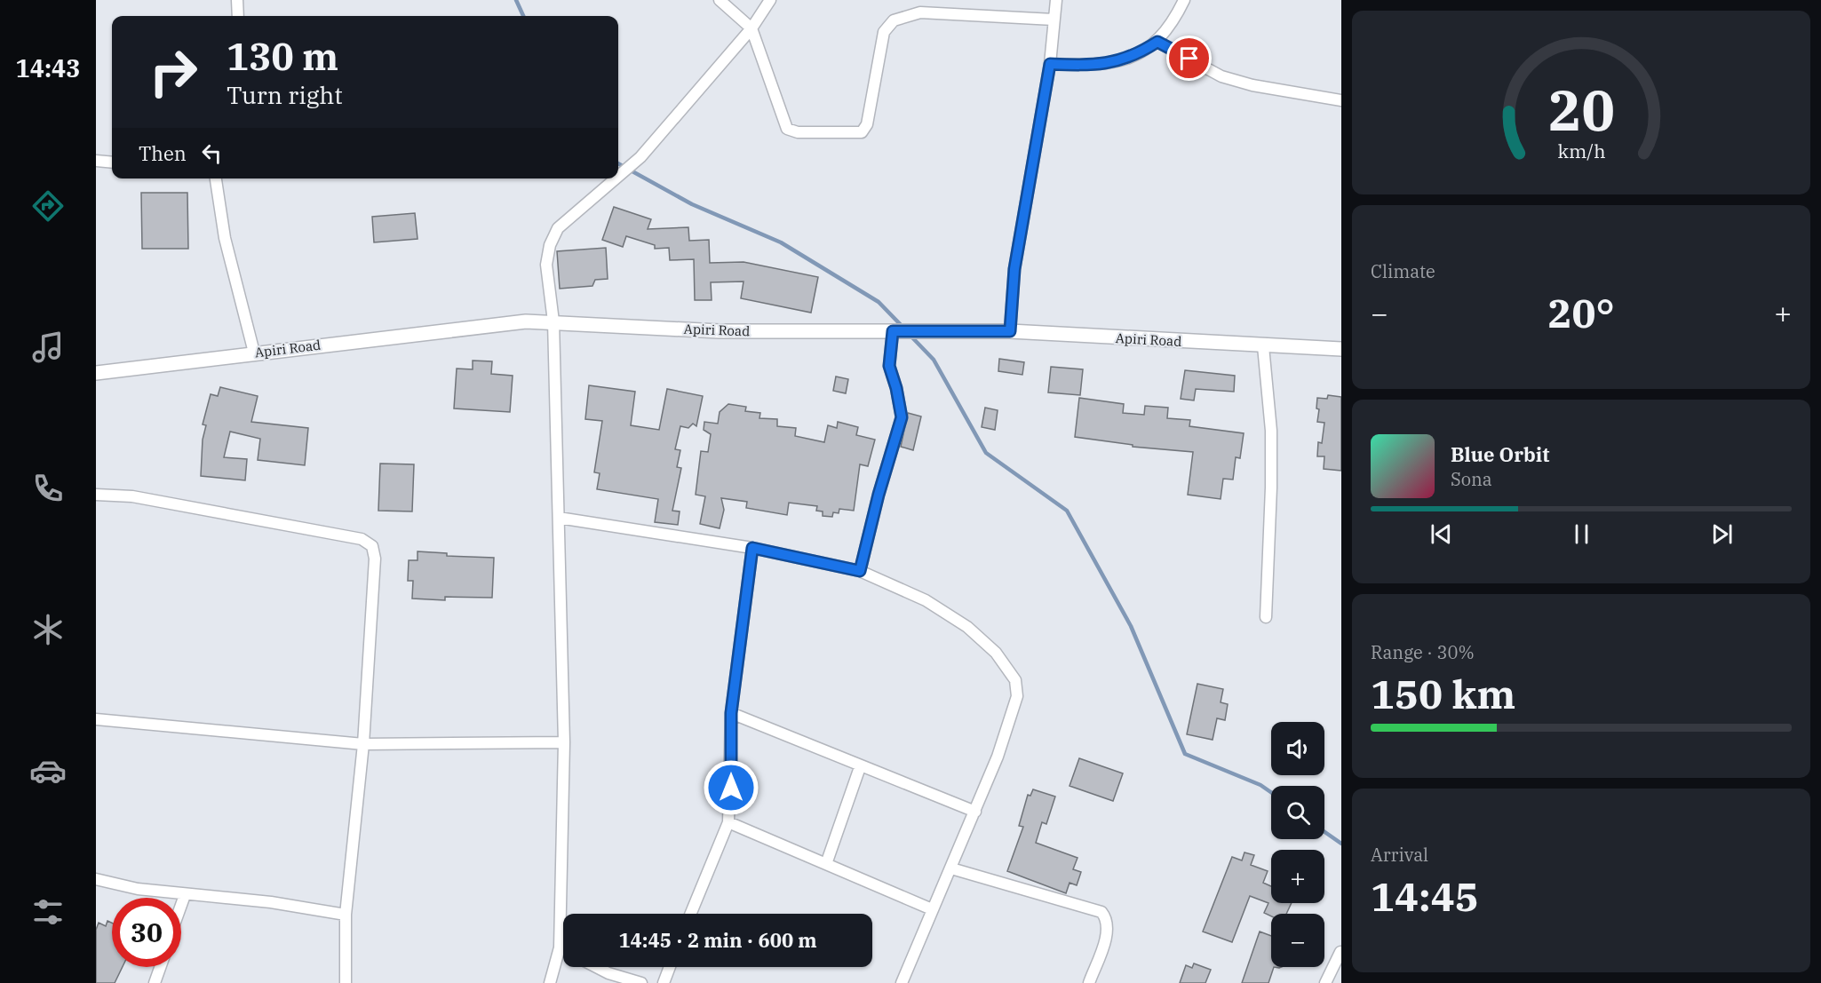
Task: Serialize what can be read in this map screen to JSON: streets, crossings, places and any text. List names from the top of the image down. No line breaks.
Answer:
{"streets":{"street":["Apiri Road"]},"page":{"tabs":"14:43","turn":["130 m","Turn right"],"then":"Then","tile":["Climate",["Range · 30%","150 km"],["Arrival","14:45"]],"heat":["−","20°","+"],"song":["Blue Orbit","Sona"],"map_buttons":["+","−"],"limit":"30","trip":"14:45 · 2 min · 600 m","gauge":["20","km/h"]}}
